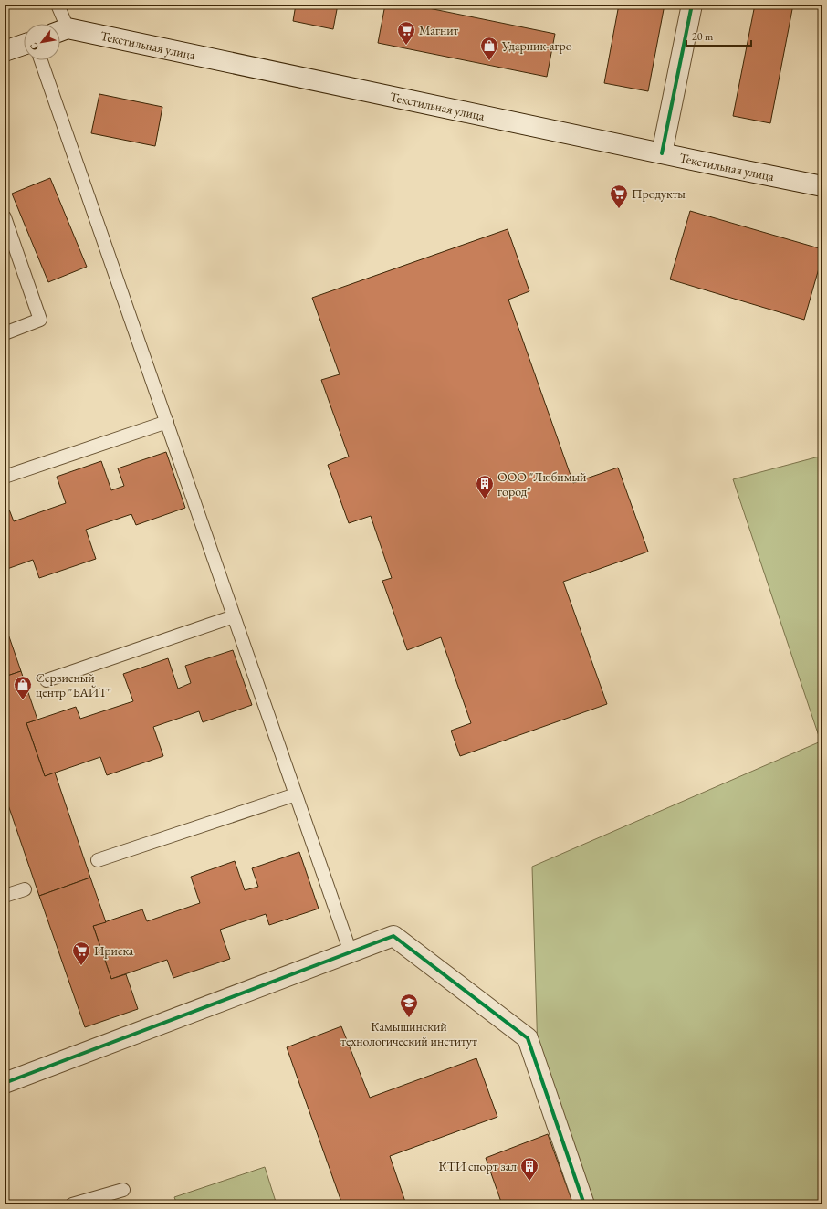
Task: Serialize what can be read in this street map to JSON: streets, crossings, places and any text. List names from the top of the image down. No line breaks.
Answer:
{"streets":{"street":["Текстильная улица"]},"places":{"supermarket":["Магнит","Продукты","Ириска"],"shop":["Ударник-агро","Сервисный центр \"БАЙТ\""],"building":["ООО \"Любимый город\"","КТИ спорт зал"],"school or university":["Камышинский технологический институт"]},"scale_bar":"20 m","north":"bottom left"}
